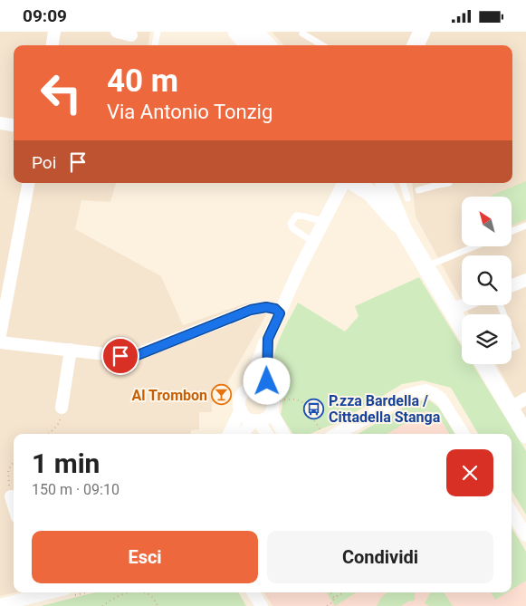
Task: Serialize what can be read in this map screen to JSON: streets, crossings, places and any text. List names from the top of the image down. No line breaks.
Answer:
{"places":{"bar":["Al Trombon"],"bus stop":["P.zza Bardella / Cittadella Stanga"]},"north":"top left","page":{"status":"09:09","turn":["40 m","Via Antonio Tonzig"],"then":"Poi","heading":["1 min","150 m · 09:10"],"buttons":["Esci","Condividi"]}}
